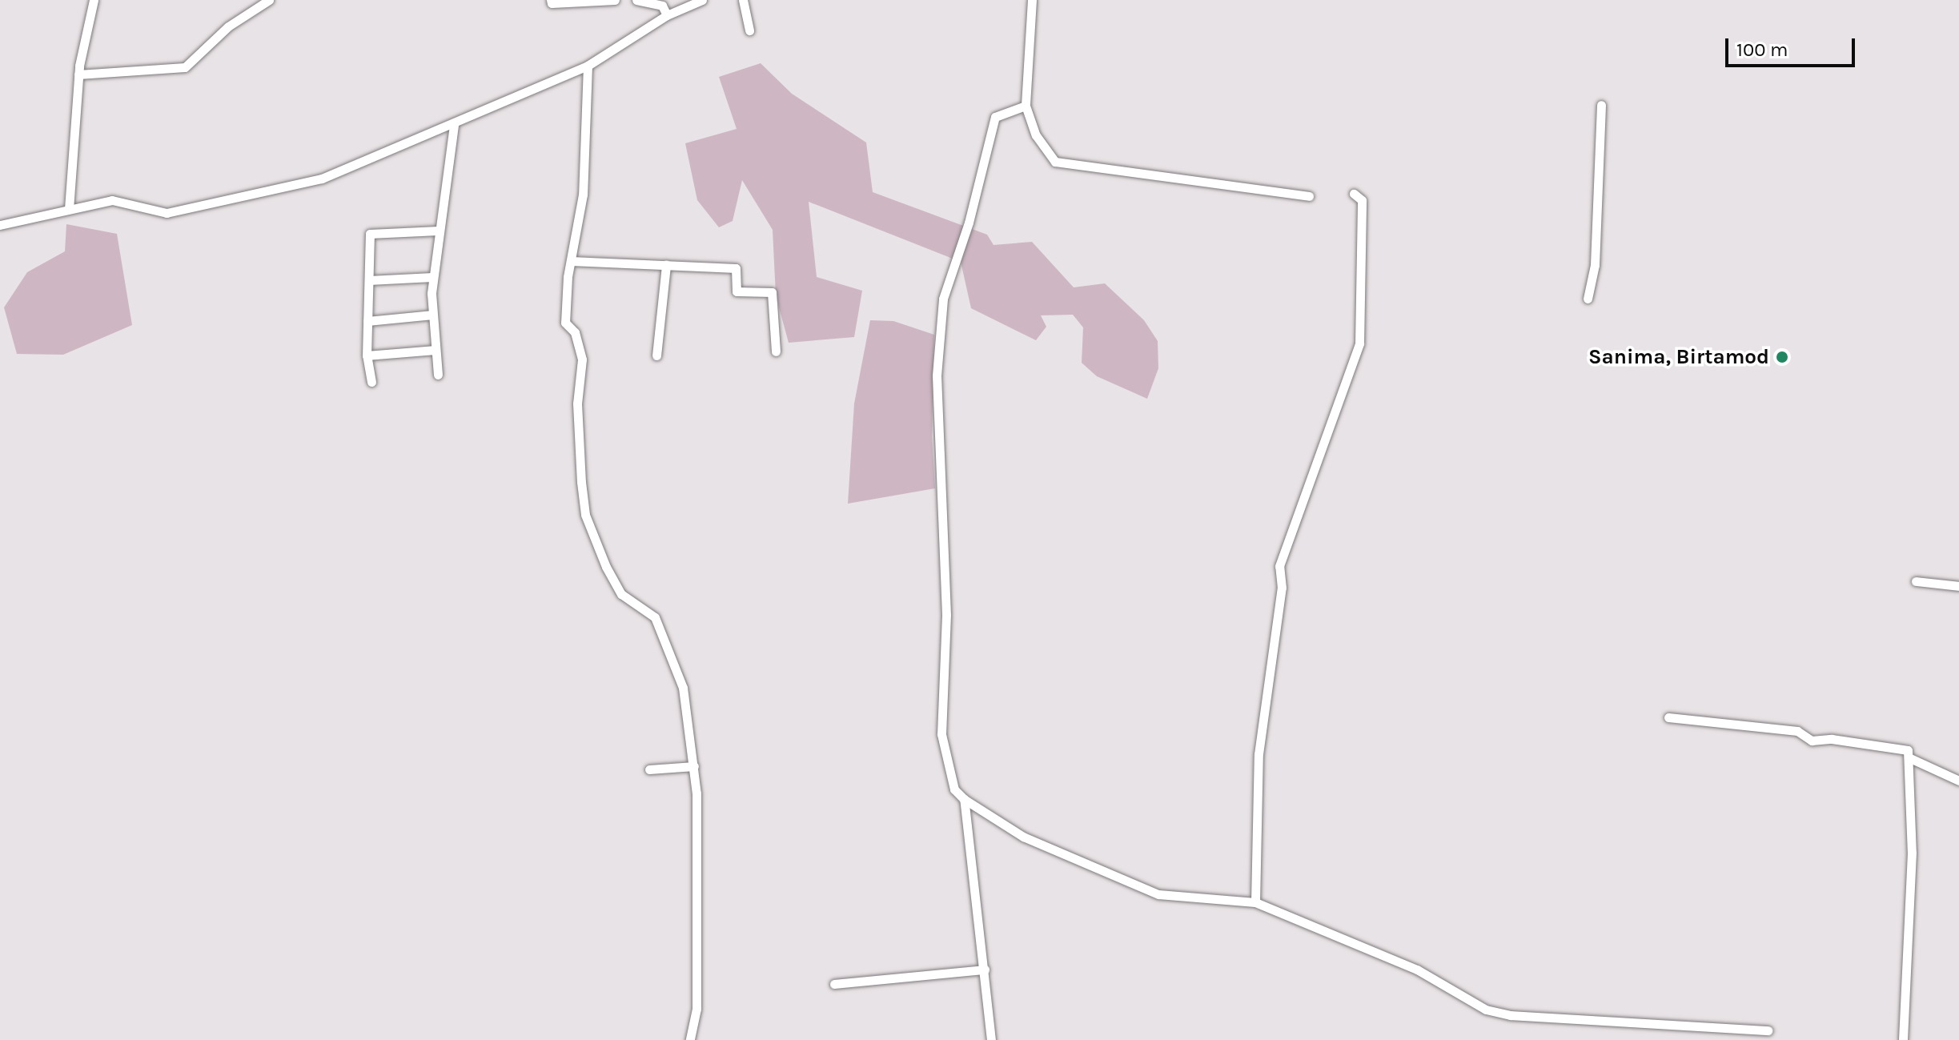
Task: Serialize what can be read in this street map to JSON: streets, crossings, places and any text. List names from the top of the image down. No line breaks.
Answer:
{"places":["Sanima, Birtamod"],"scale_bar":"100 m"}
